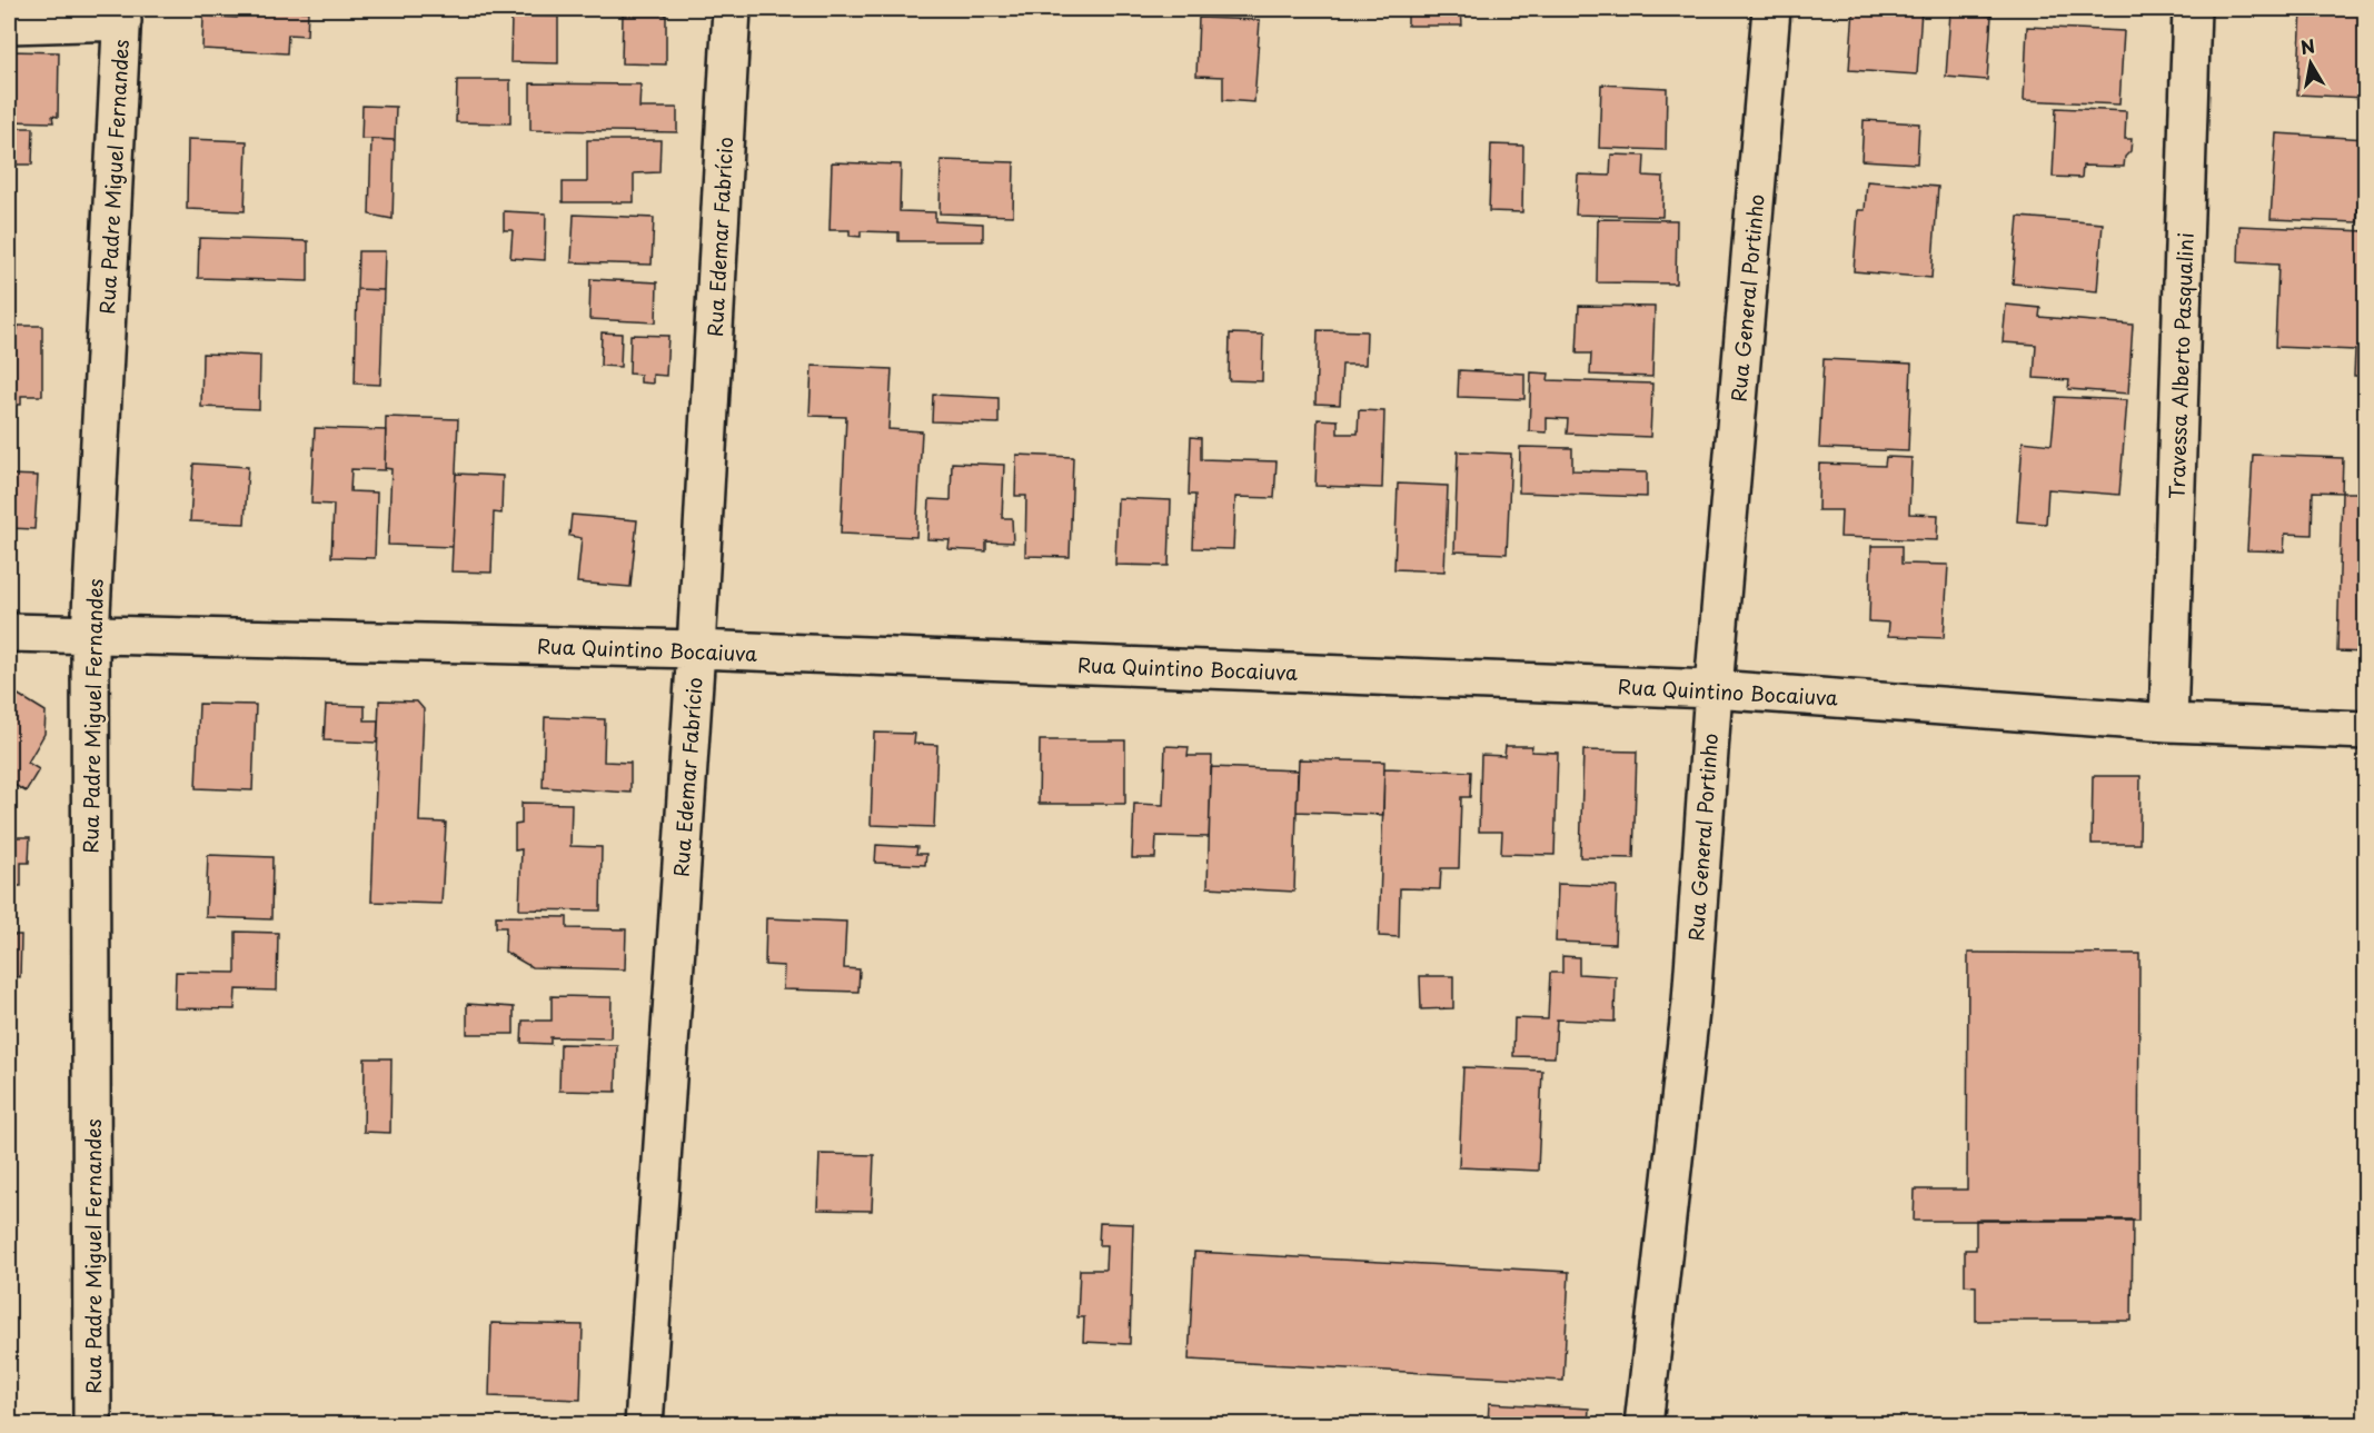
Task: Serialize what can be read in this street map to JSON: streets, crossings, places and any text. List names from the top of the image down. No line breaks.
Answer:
{"streets":{"street":["Rua Padre Miguel Fernandes","Rua Edemar Fabrício","Rua General Portinho","Travessa Alberto Pasqualini","Rua Quintino Bocaiuva"]},"crossings":[["Rua Padre Miguel Fernandes","Rua Quintino Bocaiuva"],["Rua Edemar Fabrício","Rua Quintino Bocaiuva"],["Rua General Portinho","Rua Quintino Bocaiuva"],["Travessa Alberto Pasqualini","Rua Quintino Bocaiuva"]],"north":"top"}
